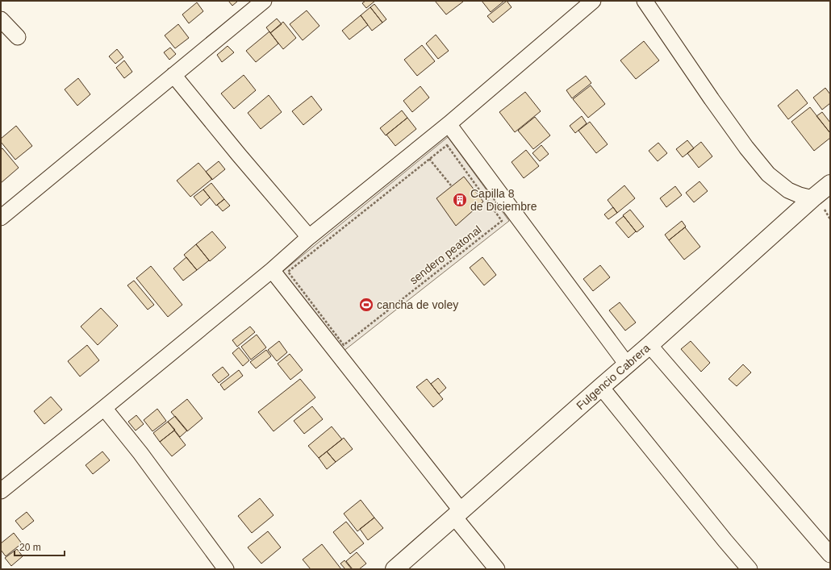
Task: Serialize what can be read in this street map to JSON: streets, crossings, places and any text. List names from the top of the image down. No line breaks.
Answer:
{"streets":{"main road":["Fulgencio Cabrera"],"path":["sendero peatonal"]},"places":{"building":["Capilla 8 de Diciembre"],"sports":["cancha de voley"]},"scale_bar":"20 m"}
